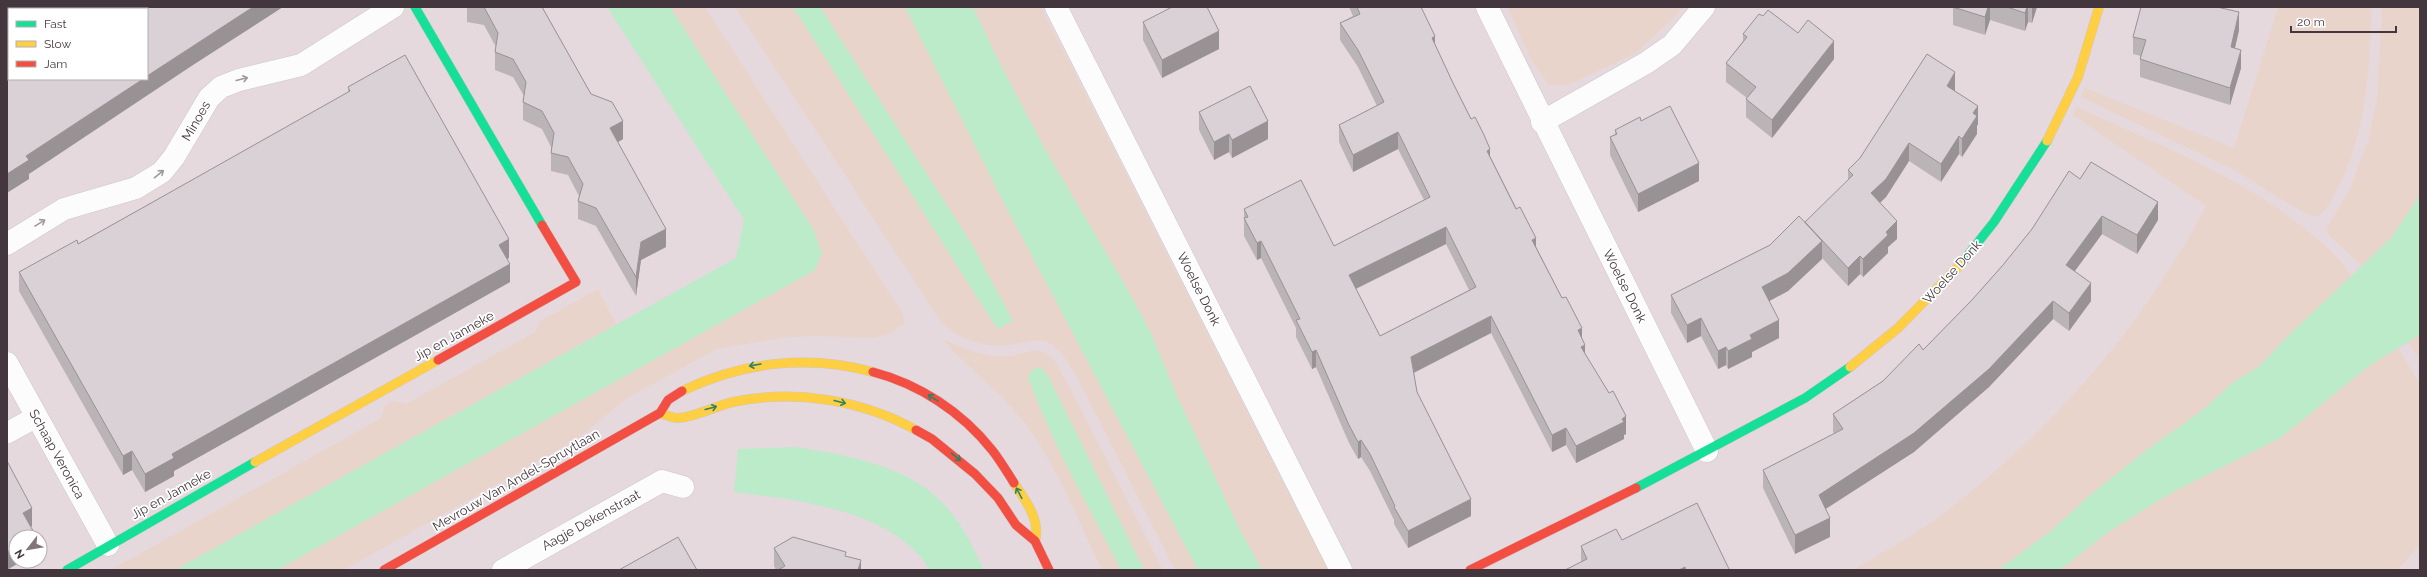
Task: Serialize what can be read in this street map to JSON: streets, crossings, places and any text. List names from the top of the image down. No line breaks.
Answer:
{"streets":{"street":["Minoes","Woelse Donk","Jip en Janneke","Schaap Veronica","Mevrouw Van Andel-Spruytlaan","Aagje Dekenstraat"]},"crossings":[["Jip en Janneke","Schaap Veronica"]],"one_way":["Minoes"],"legend":["Fast","Slow","Jam"],"scale_bar":"20 m","north":"bottom left"}
